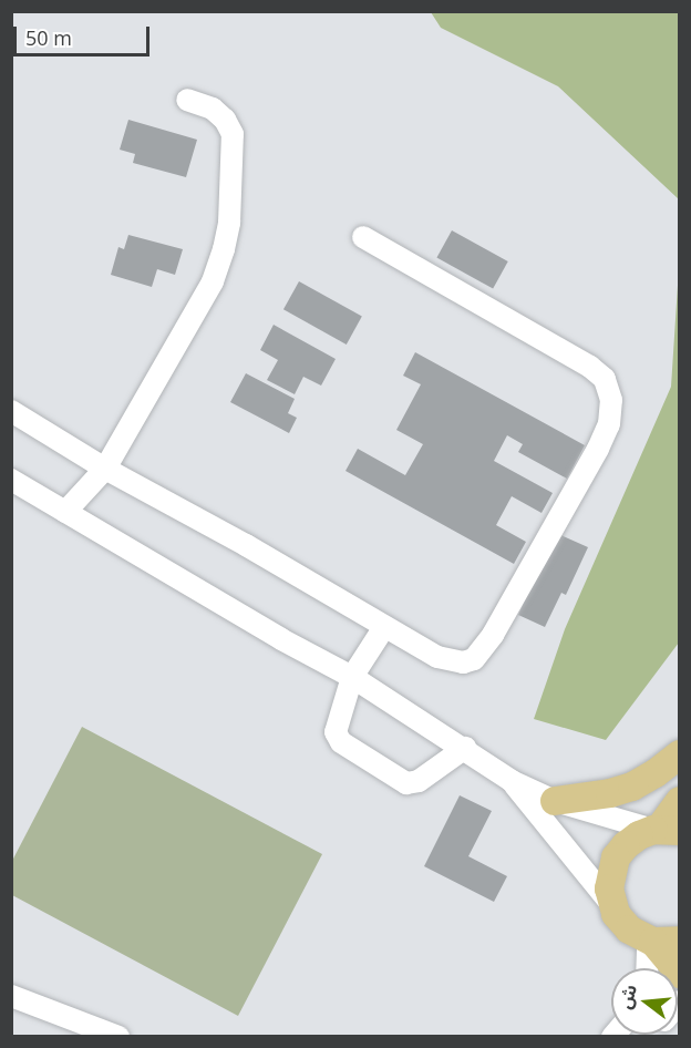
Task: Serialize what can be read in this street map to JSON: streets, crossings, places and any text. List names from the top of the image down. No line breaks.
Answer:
{"scale_bar":"50 m","north":"left"}
